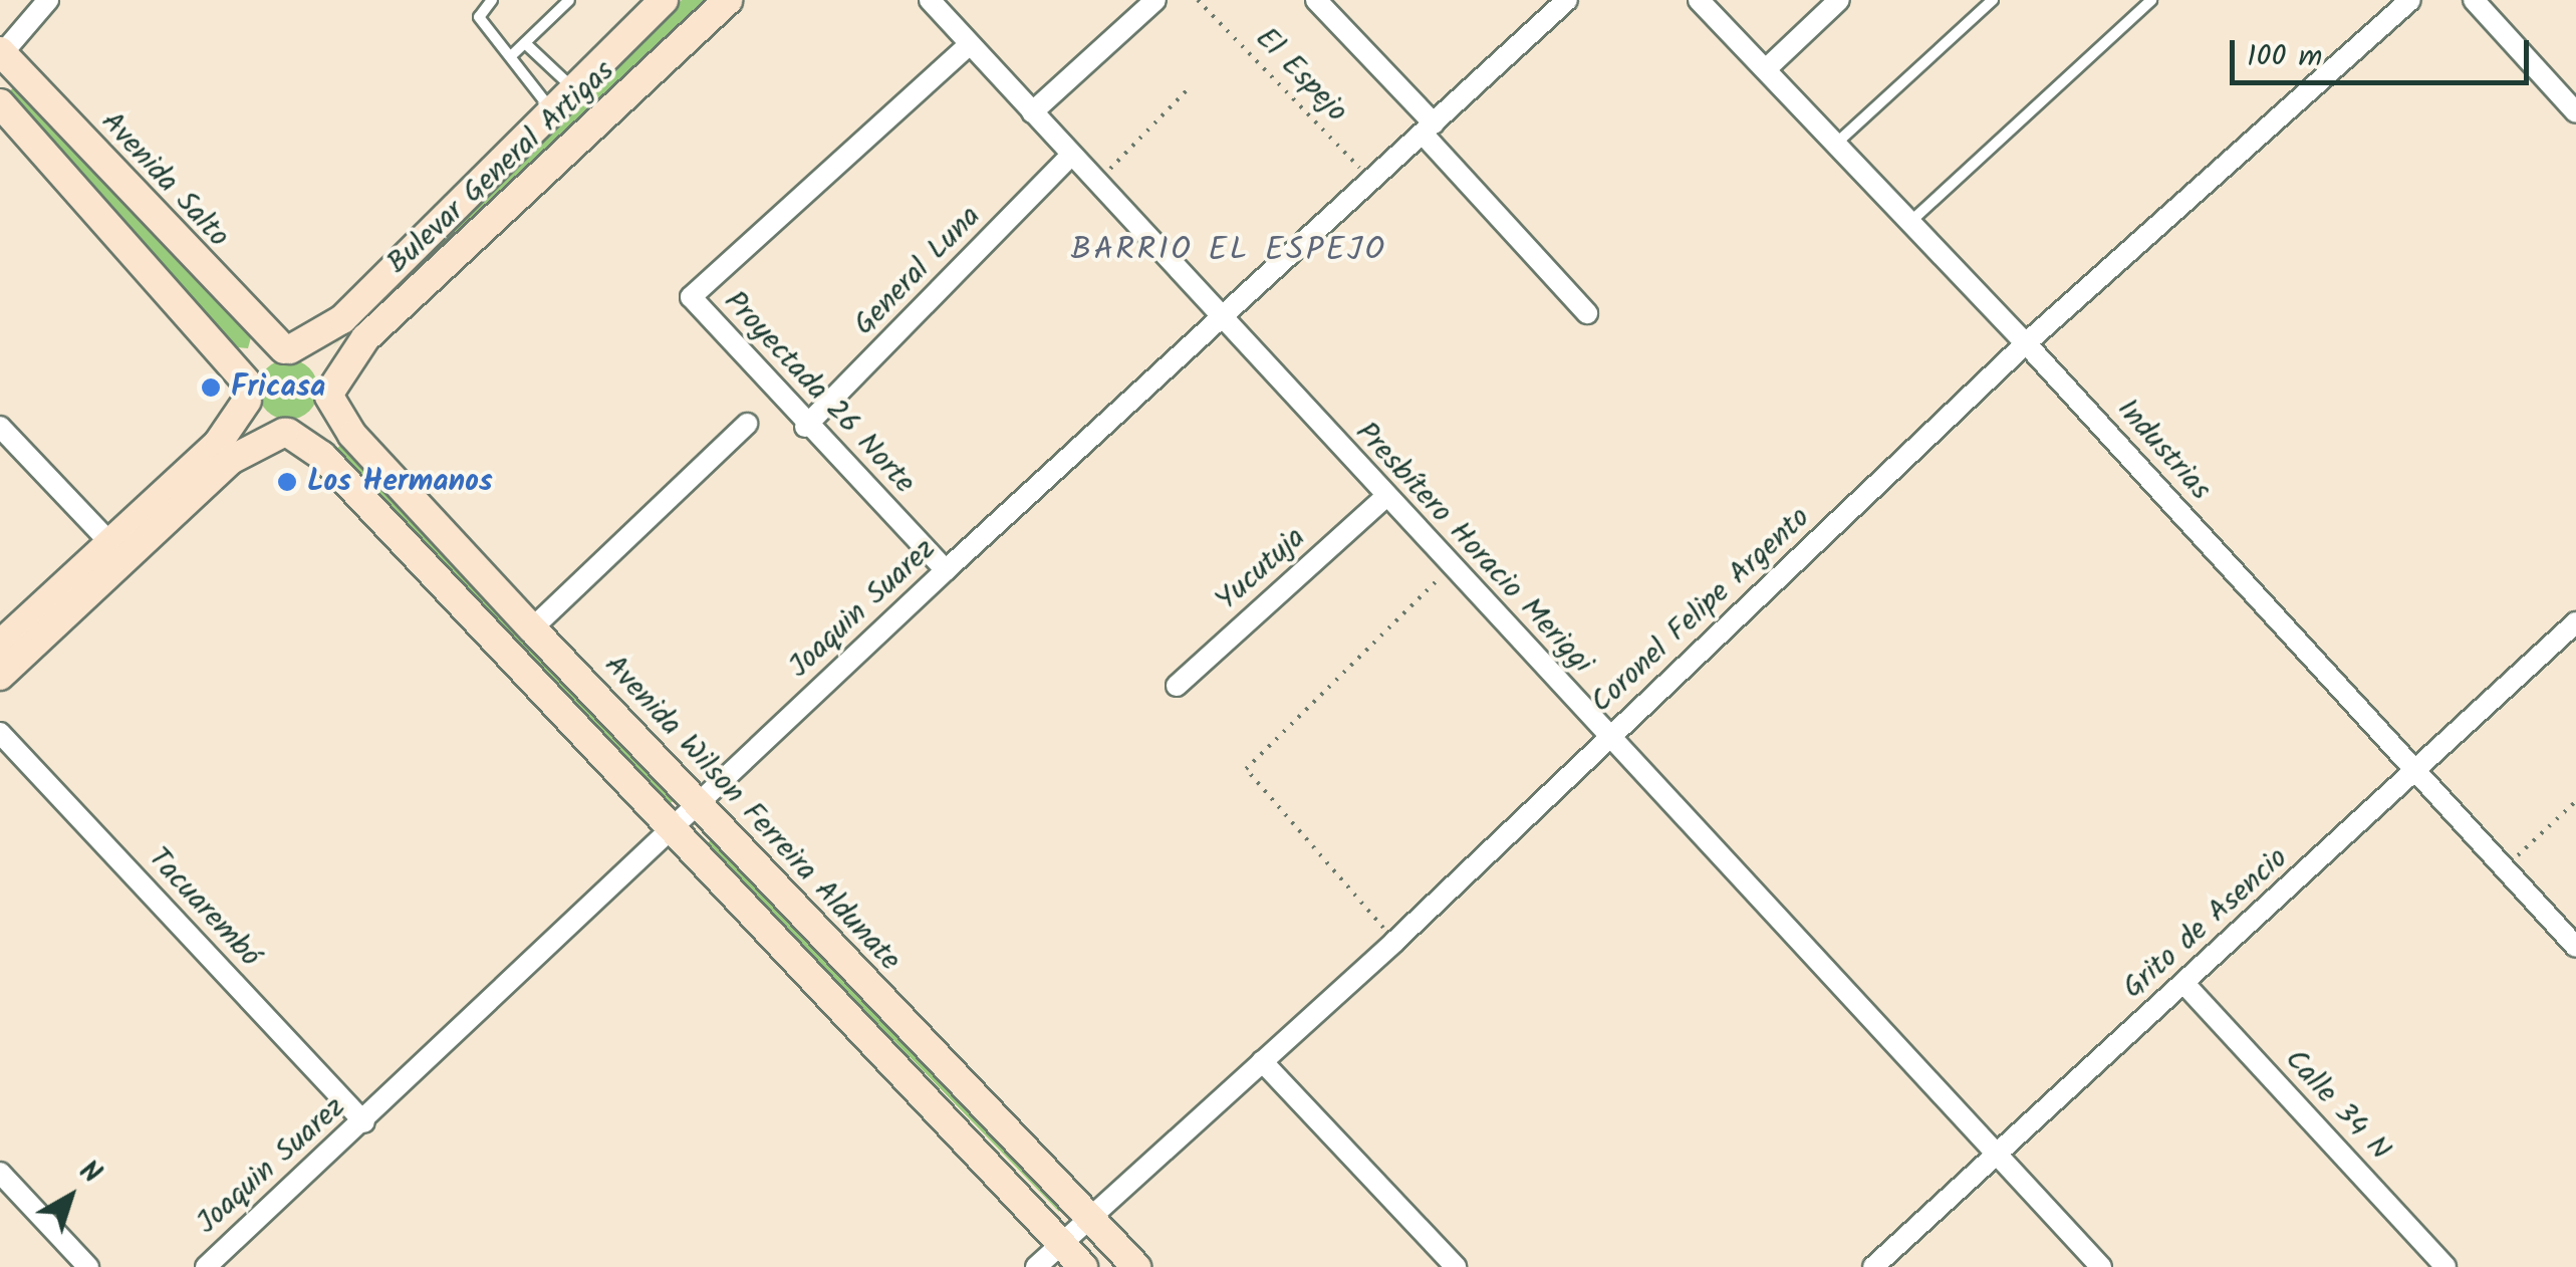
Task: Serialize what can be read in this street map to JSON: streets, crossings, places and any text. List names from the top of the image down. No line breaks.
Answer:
{"streets":{"street":["Bulevar General Artigas","Avenida Salto","General Luna","Proyectada 26 Norte","Industrias","Presbítero Horacio Meriggi","Yucutuja","Joaquin Suarez","Coronel Felipe Argento","Avenida Wilson Ferreira Aldunate","Tacuarembó","Grito de Asencio","Calle 34 N"],"path":["El Espejo"]},"crossings":[["El Espejo","Joaquin Suarez"],["Bulevar General Artigas","Avenida Salto"],["Bulevar General Artigas","Avenida Wilson Ferreira Aldunate"],["Avenida Salto","Avenida Wilson Ferreira Aldunate"],["General Luna","Proyectada 26 Norte"],["General Luna","Presbítero Horacio Meriggi"],["Proyectada 26 Norte","Presbítero Horacio Meriggi"],["Proyectada 26 Norte","Joaquin Suarez"],["Industrias","Coronel Felipe Argento"],["Industrias","Grito de Asencio"],["Presbítero Horacio Meriggi","Yucutuja"],["Presbítero Horacio Meriggi","Joaquin Suarez"],["Presbítero Horacio Meriggi","Coronel Felipe Argento"],["Presbítero Horacio Meriggi","Grito de Asencio"],["Joaquin Suarez","Avenida Wilson Ferreira Aldunate"],["Joaquin Suarez","Tacuarembó"],["Coronel Felipe Argento","Avenida Wilson Ferreira Aldunate"],["Grito de Asencio","Calle 34 N"]],"districts":["BARRIO EL ESPEJO"],"places":["Fricasa","Los Hermanos"],"scale_bar":"100 m","north":"top right"}
